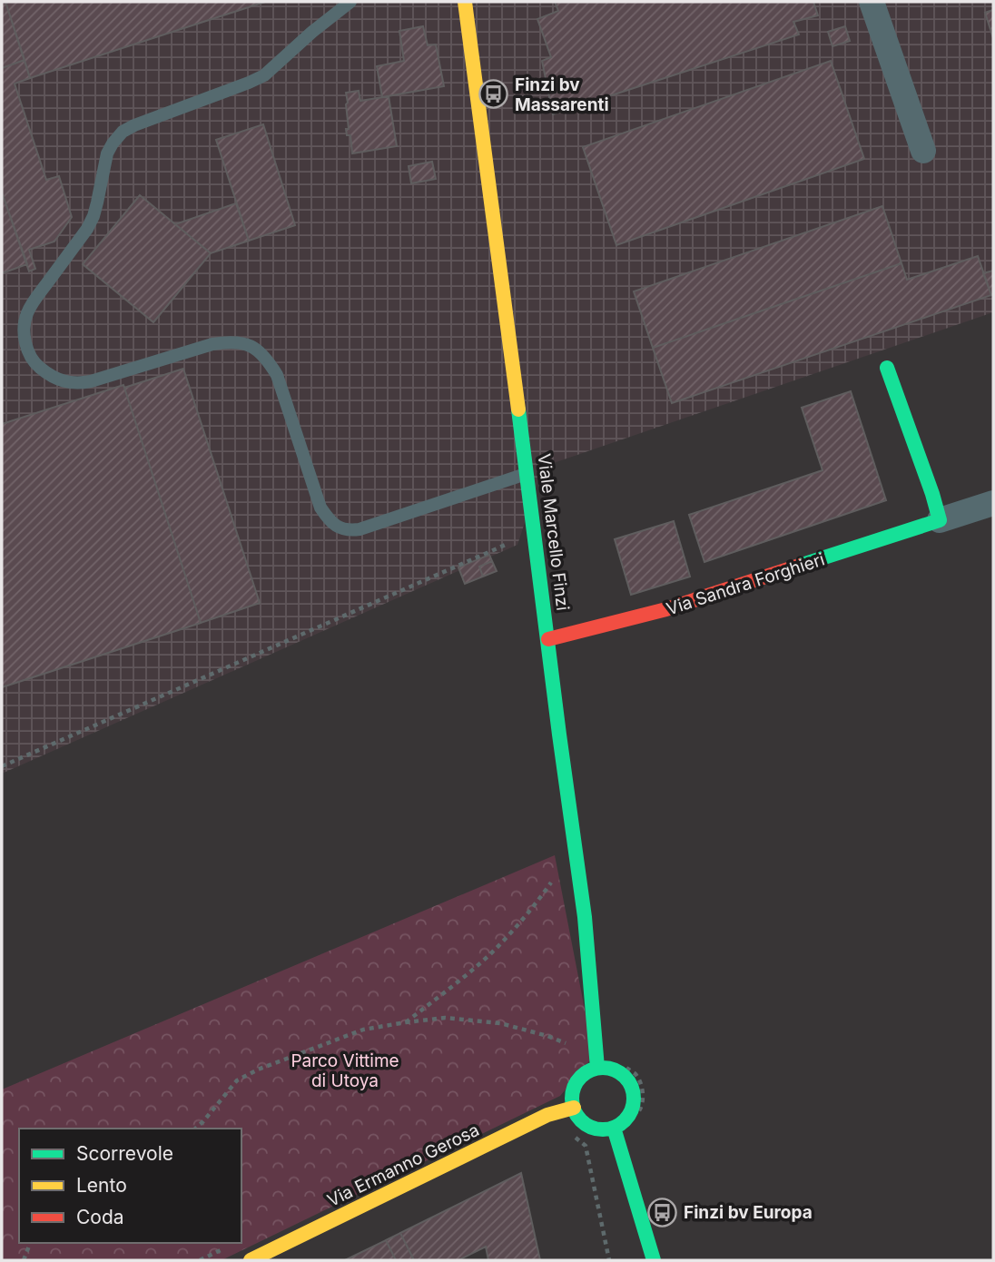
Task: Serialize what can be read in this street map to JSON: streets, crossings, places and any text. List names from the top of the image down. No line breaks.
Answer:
{"streets":{"street":["Viale Marcello Finzi","Via Sandra Forghieri","Via Ermanno Gerosa"]},"crossings":[["Viale Marcello Finzi","Via Sandra Forghieri"],["Viale Marcello Finzi","Via Ermanno Gerosa"]],"parks":["Parco Vittime di Utoya"],"places":{"bus stop":["Finzi bv Massarenti","Finzi bv Europa"]},"legend":["Scorrevole","Lento","Coda"]}
